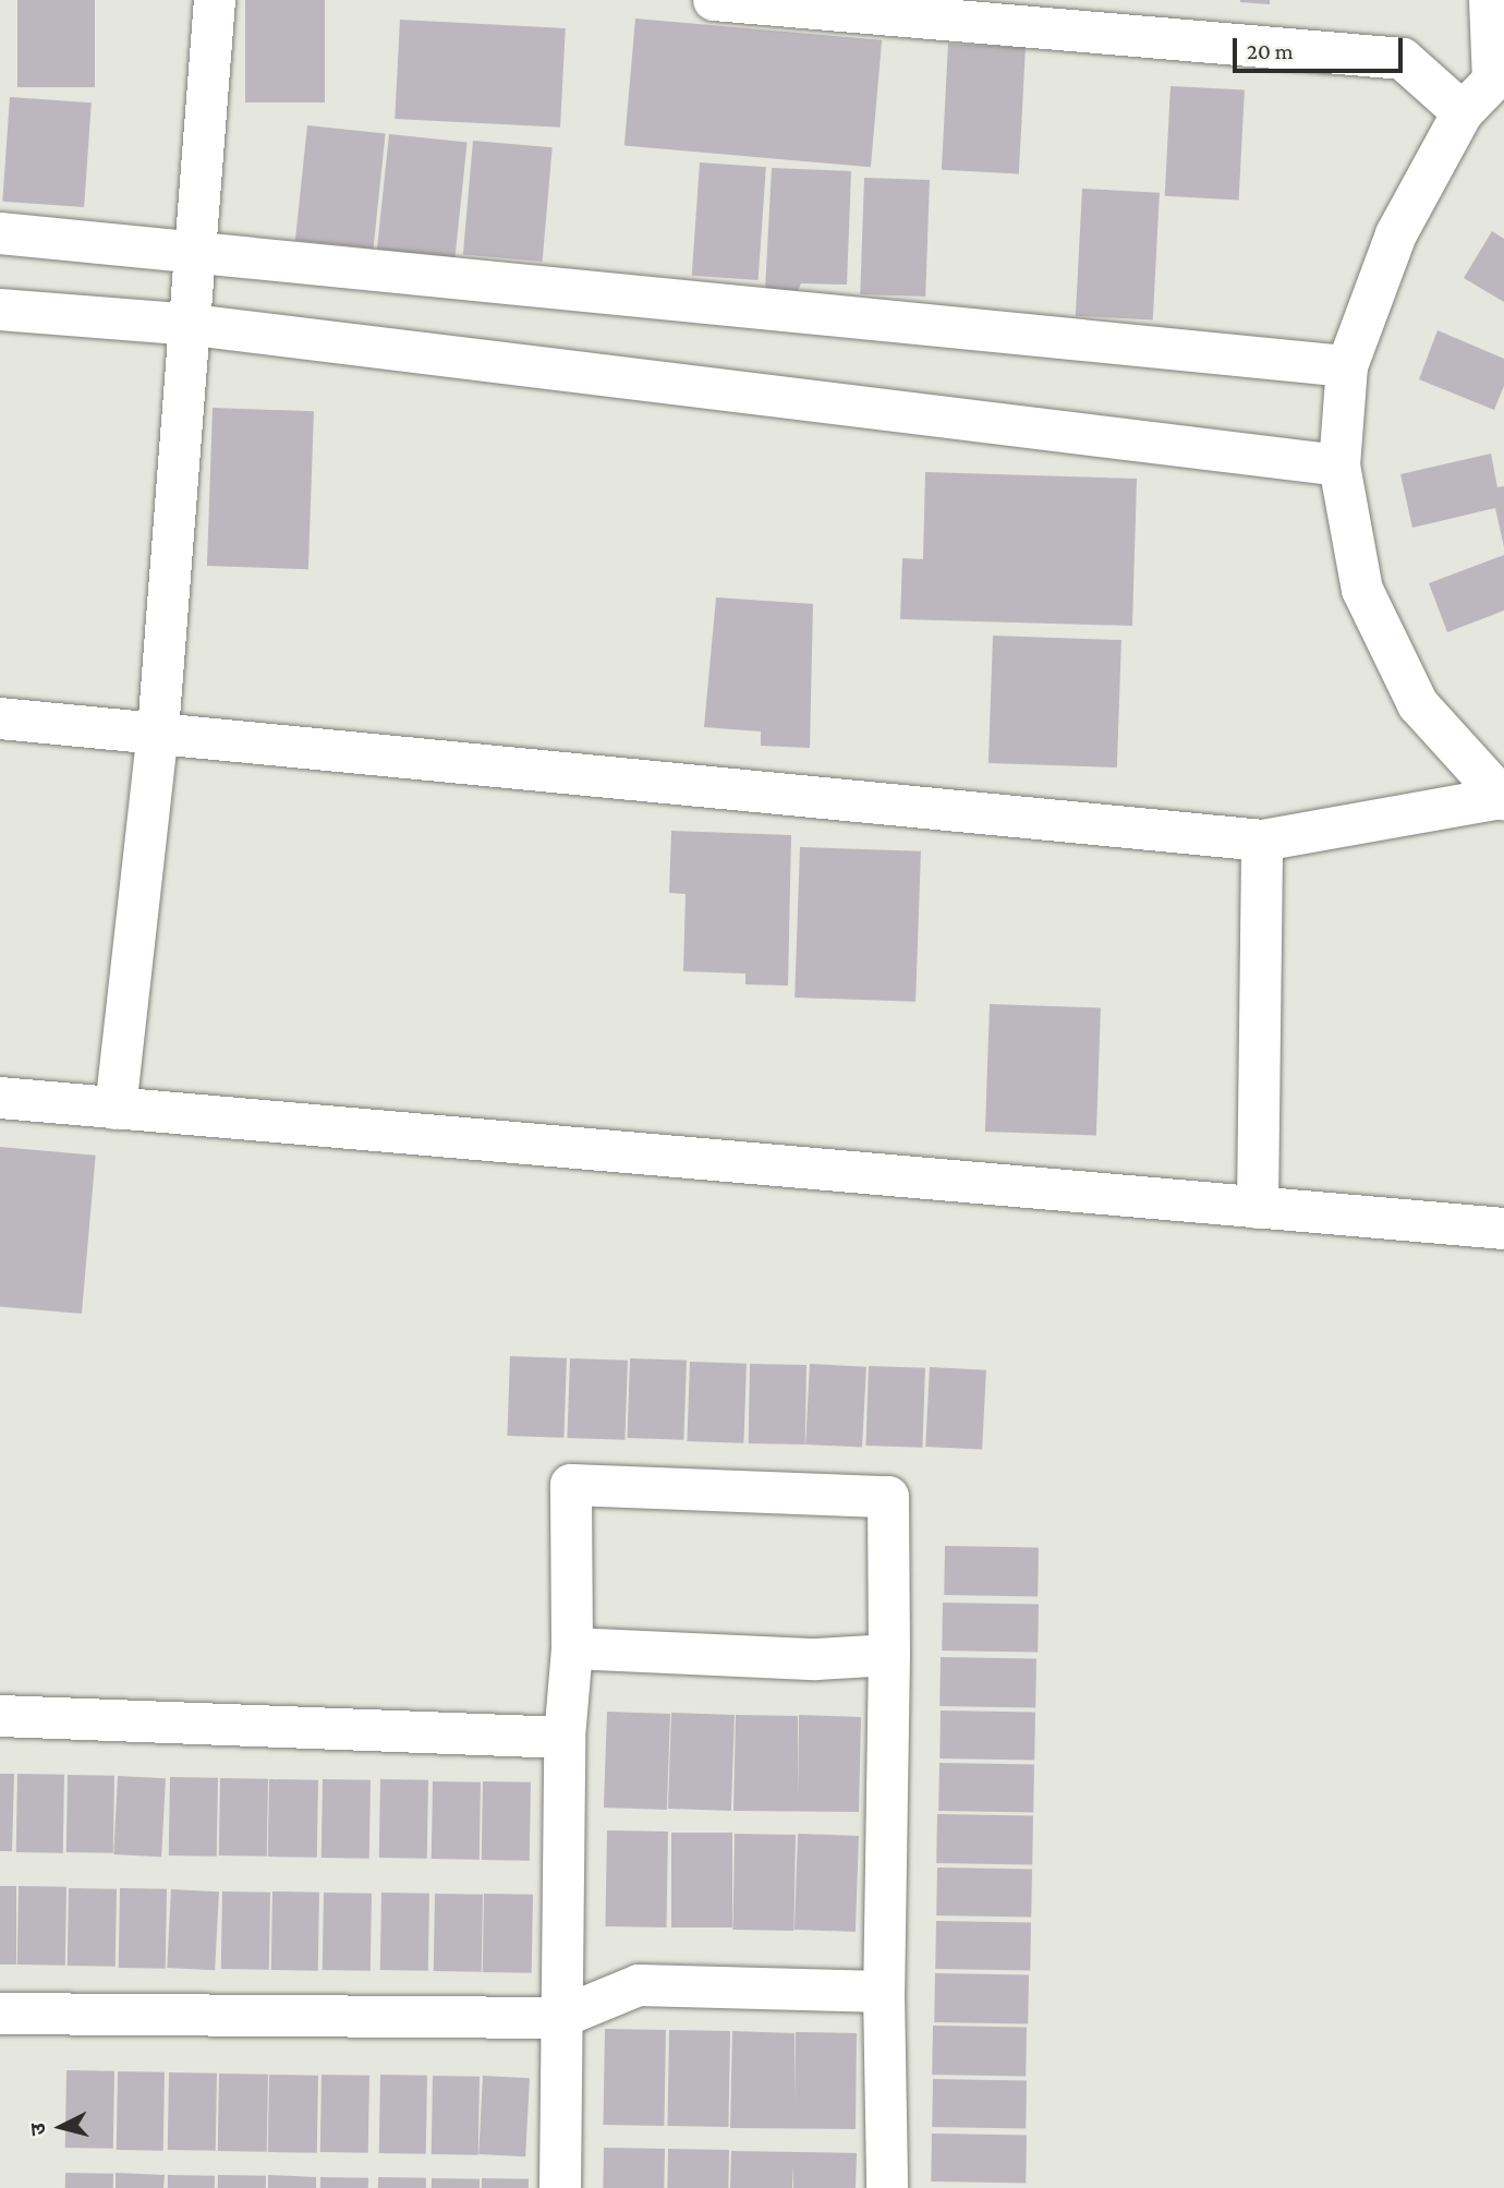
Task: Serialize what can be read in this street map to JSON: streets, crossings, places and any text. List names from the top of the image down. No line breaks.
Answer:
{"scale_bar":"20 m","north":"left"}
